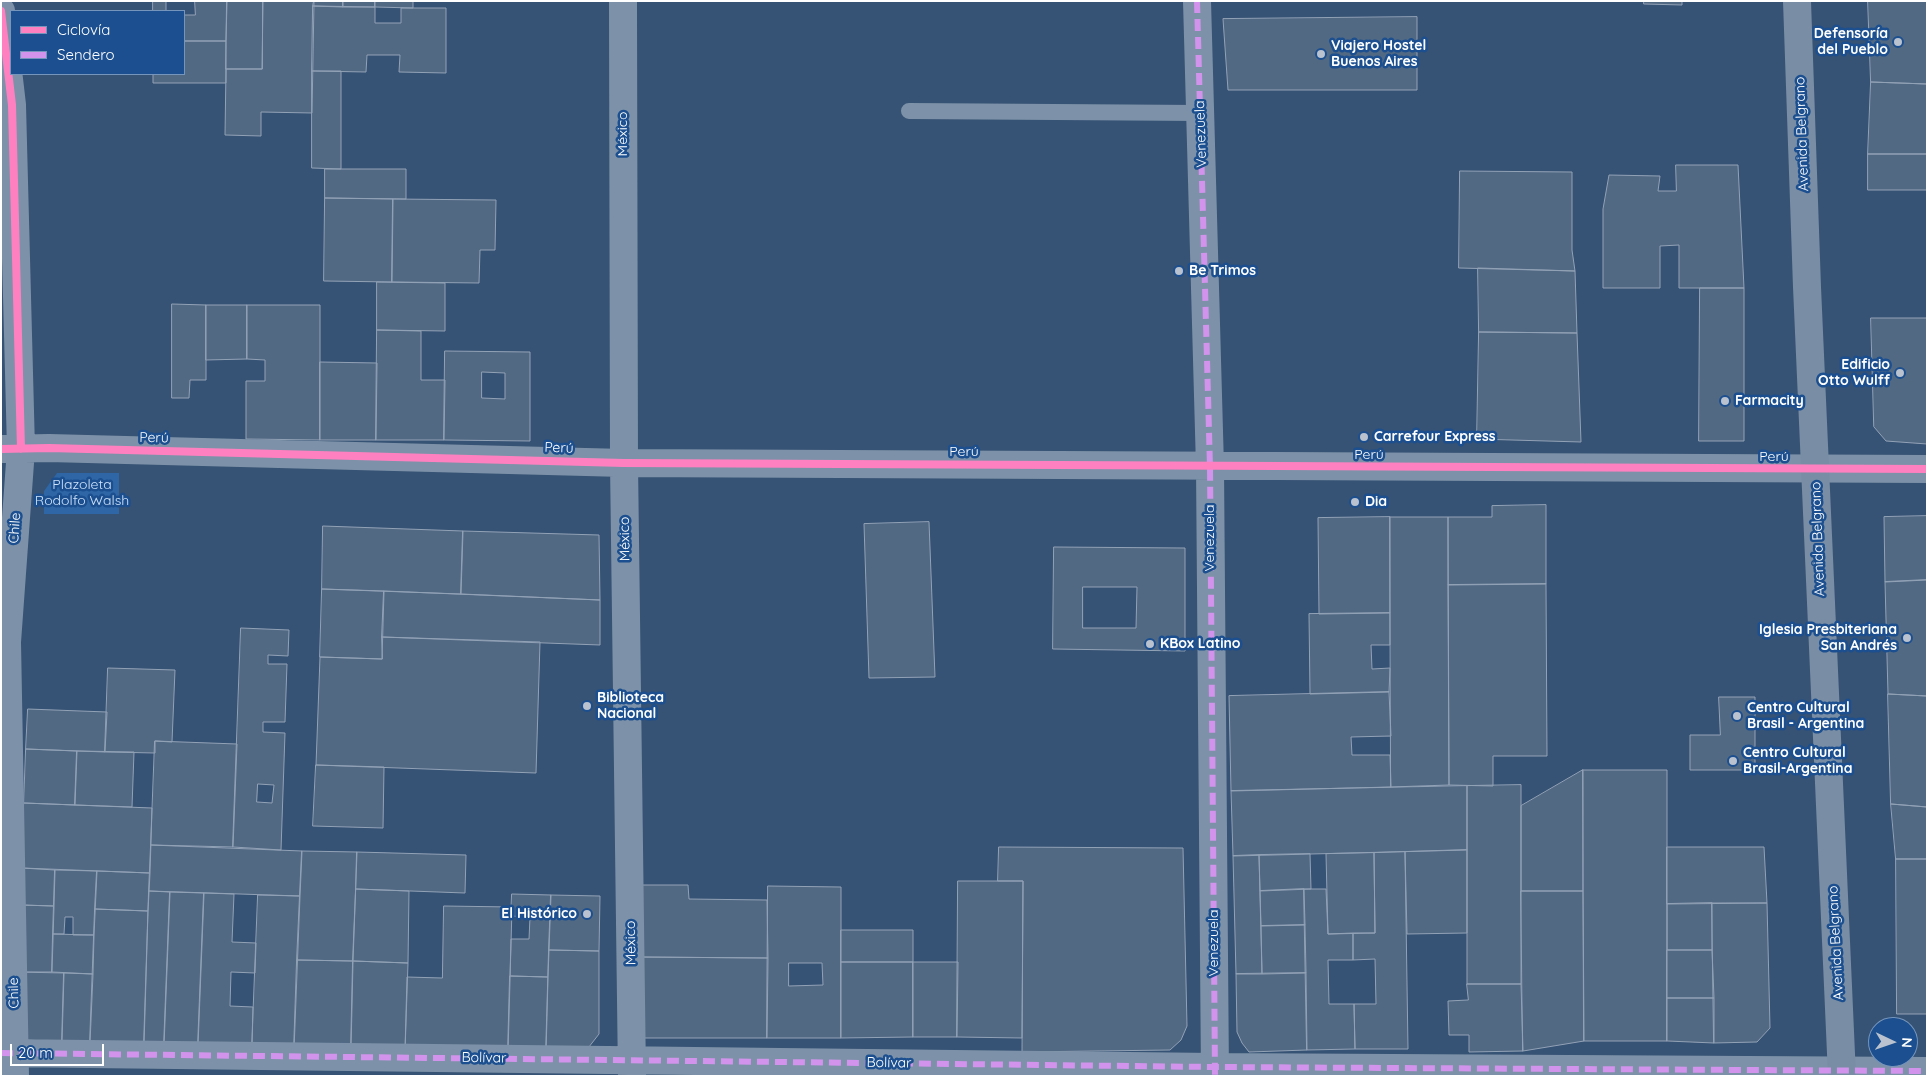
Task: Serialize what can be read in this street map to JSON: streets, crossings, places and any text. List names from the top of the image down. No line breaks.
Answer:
{"streets":{"main road":["Avenida Belgrano"],"street":["México","Venezuela","Perú","Chile","Bolívar"]},"crossings":[["México","Perú"],["México","Bolívar"],["Venezuela","Perú"],["Venezuela","Bolívar"],["Avenida Belgrano","Perú"],["Avenida Belgrano","Bolívar"],["Perú","Chile"],["Chile","Bolívar"]],"parks":["Plazoleta Rodolfo Walsh"],"places":["Defensoría del Pueblo","Viajero Hostel Buenos Aires","Be Trimos","Edificio Otto Wulff","Farmacity","Carrefour Express","Dia","Iglesia Presbiteriana San Andrés","KBox Latino","Biblioteca Nacional","Centro Cultural Brasil - Argentina","Centro Cultural Brasil-Argentina","El Histórico"],"legend":["Ciclovía","Sendero"],"scale_bar":"20 m","north":"right"}
